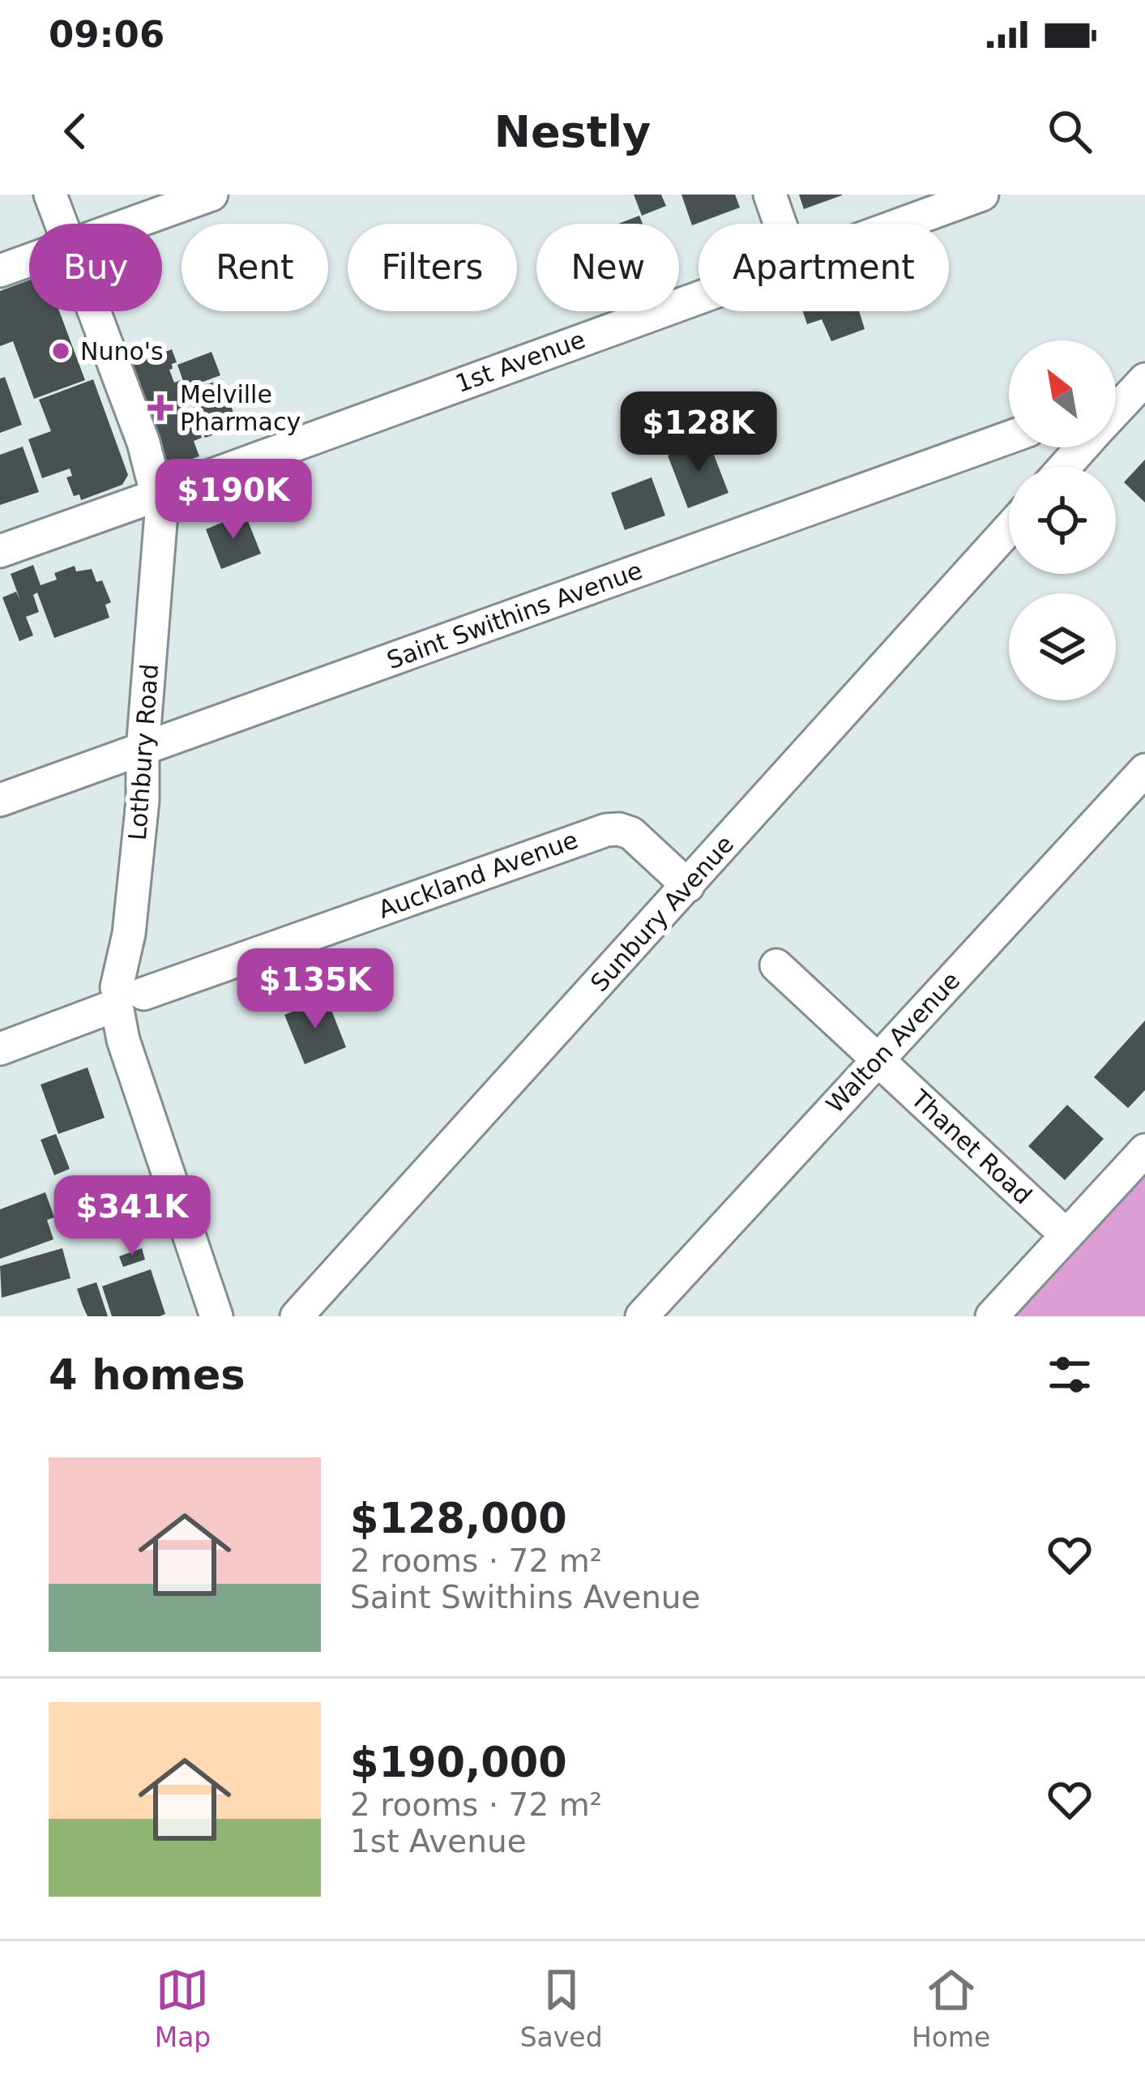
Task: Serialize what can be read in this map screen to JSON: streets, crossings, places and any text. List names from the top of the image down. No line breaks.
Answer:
{"streets":{"street":["1st Avenue","Saint Swithins Avenue","Lothbury Road","Auckland Avenue","Sunbury Avenue","Walton Avenue","Thanet Road"]},"crossings":[["1st Avenue","Lothbury Road"],["Saint Swithins Avenue","Lothbury Road"],["Lothbury Road","Auckland Avenue"],["Auckland Avenue","Sunbury Avenue"],["Walton Avenue","Thanet Road"]],"places":{"other":["Nuno's"],"health":["Melville Pharmacy"]},"north":"top left","page":{"status":"09:06","header":"Nestly","chip":["Buy","Rent","Filters","New","Apartment"],"price":["$128K","$190K","$135K","$341K"],"heading":"4 homes","list":[{"name":"$128,000","note":"2 rooms · 72 m² · Saint Swithins Avenue"},{"name":"$190,000","note":"2 rooms · 72 m² · 1st Avenue"}],"tabs":["Map","Saved","Home"]}}
